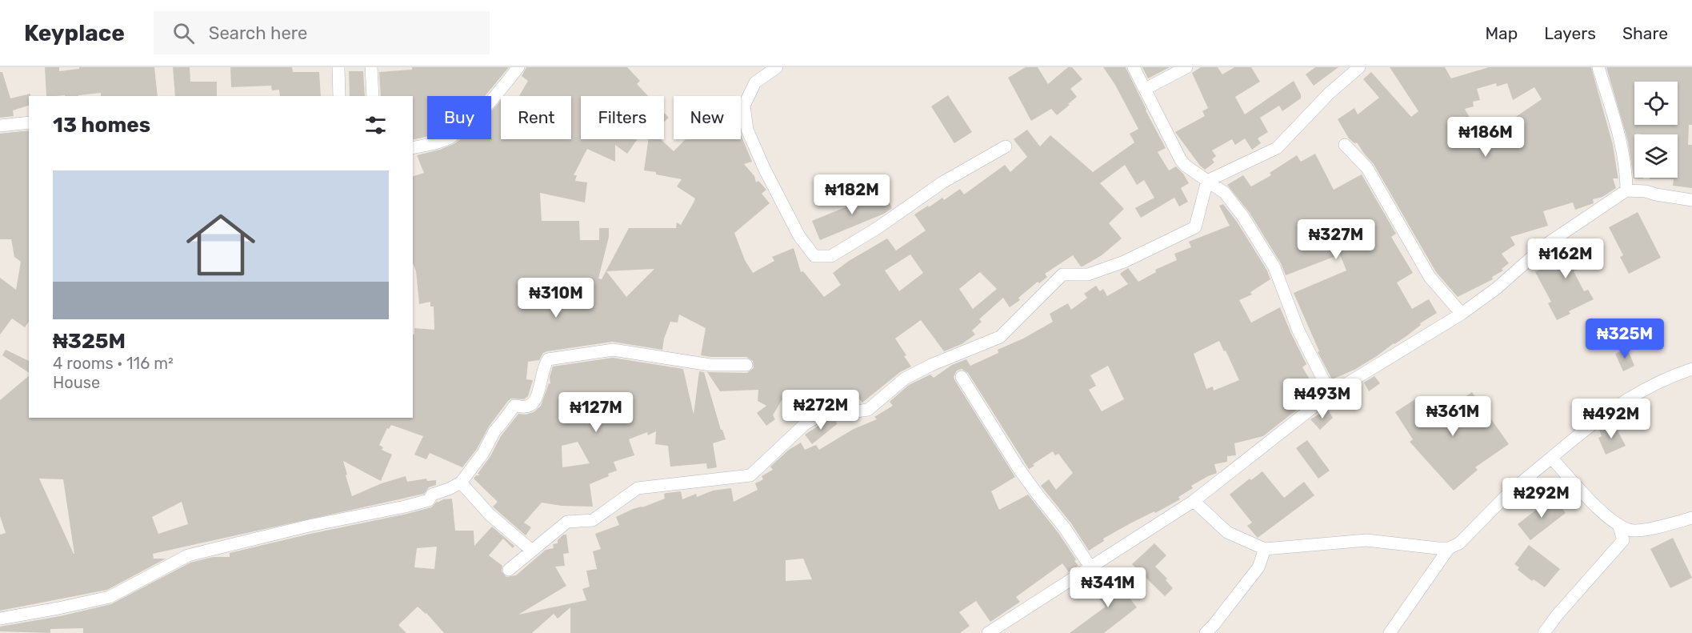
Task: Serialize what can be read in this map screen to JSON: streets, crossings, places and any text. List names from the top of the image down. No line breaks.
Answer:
{"page":{"header":"Keyplace","search":"Search here","nav":["Map","Layers","Share"],"chip":["Buy","Rent","Filters","New"],"heading":"13 homes","price":["₦186M","₦182M","₦327M","₦162M","₦310M","₦325M","₦493M","₦272M","₦127M","₦361M","₦492M","₦292M","₦341M"],"list":[{"name":"₦325M","note":"4 rooms · 116 m² · House"}]}}
